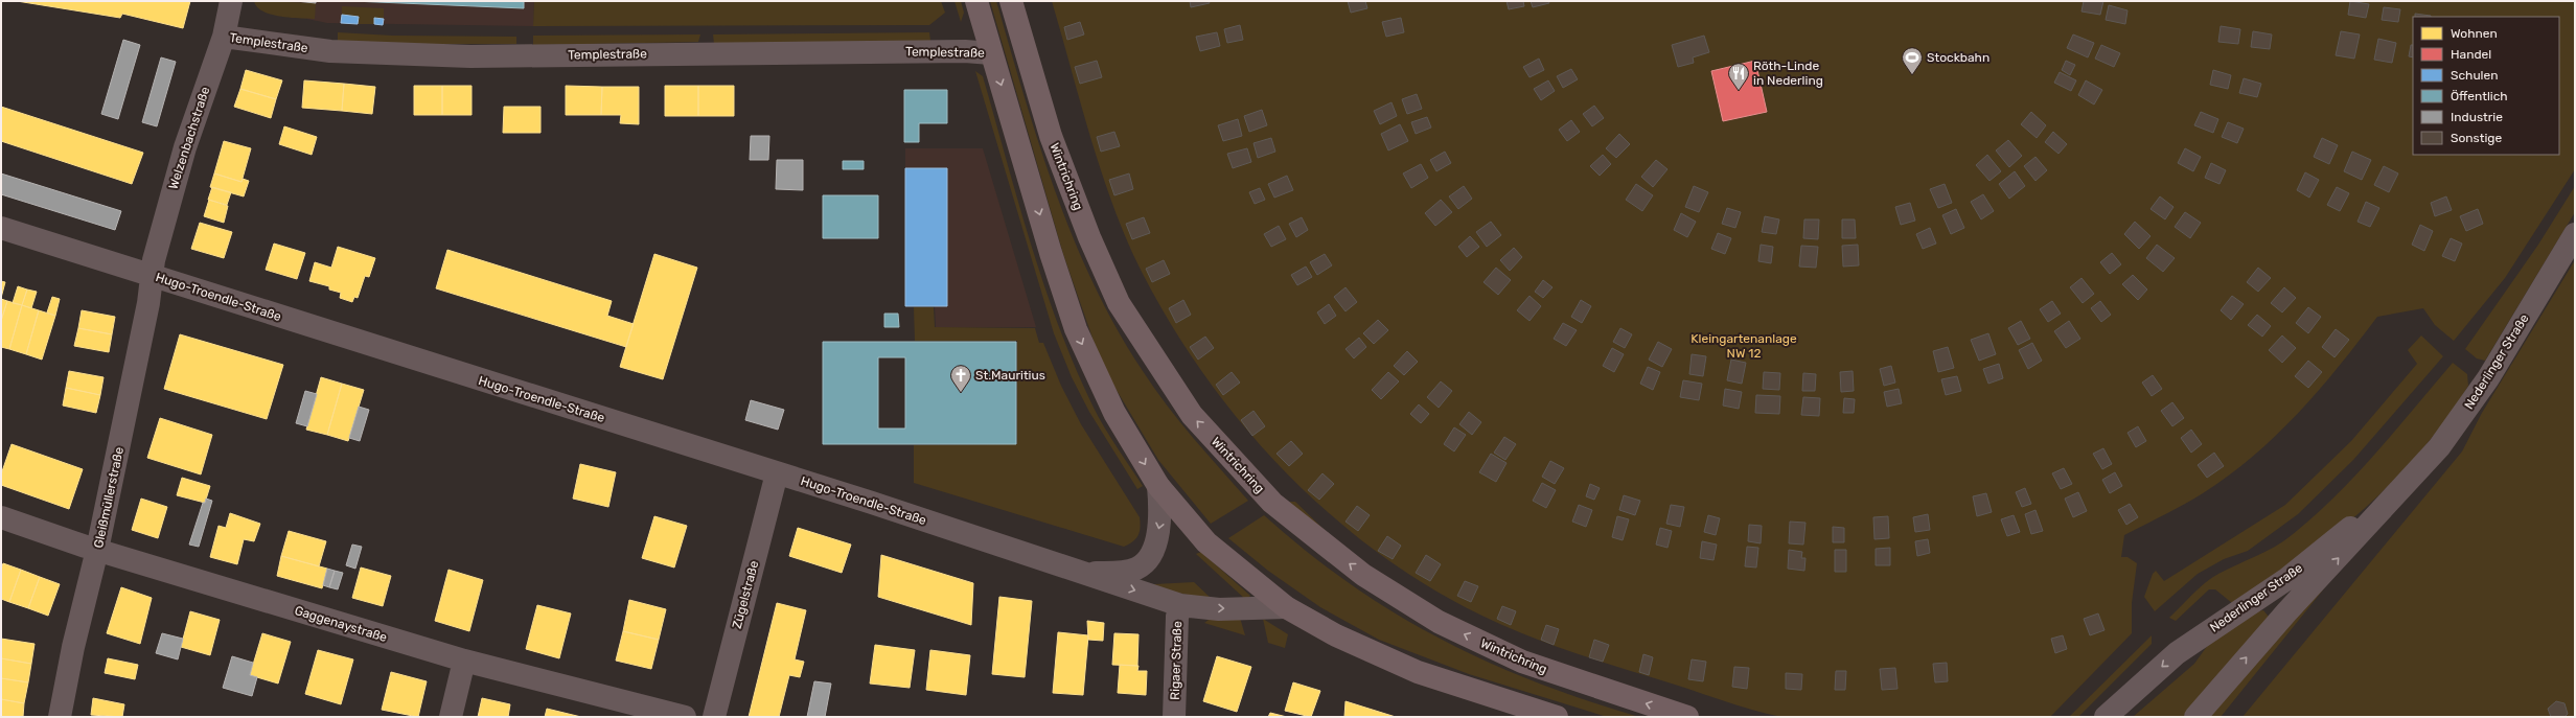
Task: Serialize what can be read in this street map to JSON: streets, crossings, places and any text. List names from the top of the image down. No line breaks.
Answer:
{"streets":{"main road":["Wintrichring"],"street":["Templestraße","Welzenbachstraße","Hugo-Troendle-Straße","Nederlinger Straße","Gleißmüllerstraße","Zügelstraße","Gaggenaystraße","Rigaer Straße"]},"crossings":[["Templestraße","Welzenbachstraße"],["Welzenbachstraße","Hugo-Troendle-Straße"],["Welzenbachstraße","Gleißmüllerstraße"],["Hugo-Troendle-Straße","Gleißmüllerstraße"],["Hugo-Troendle-Straße","Zügelstraße"],["Hugo-Troendle-Straße","Rigaer Straße"],["Gleißmüllerstraße","Gaggenaystraße"]],"parks":["Kleingartenanlage NW 12"],"places":{"sports":["Stockbahn"],"restaurant":["Röth-Linde in Nederling"],"church":["St.Mauritius"]},"legend":["Wohnen","Handel","Schulen","Öffentlich","Industrie","Sonstige"]}
